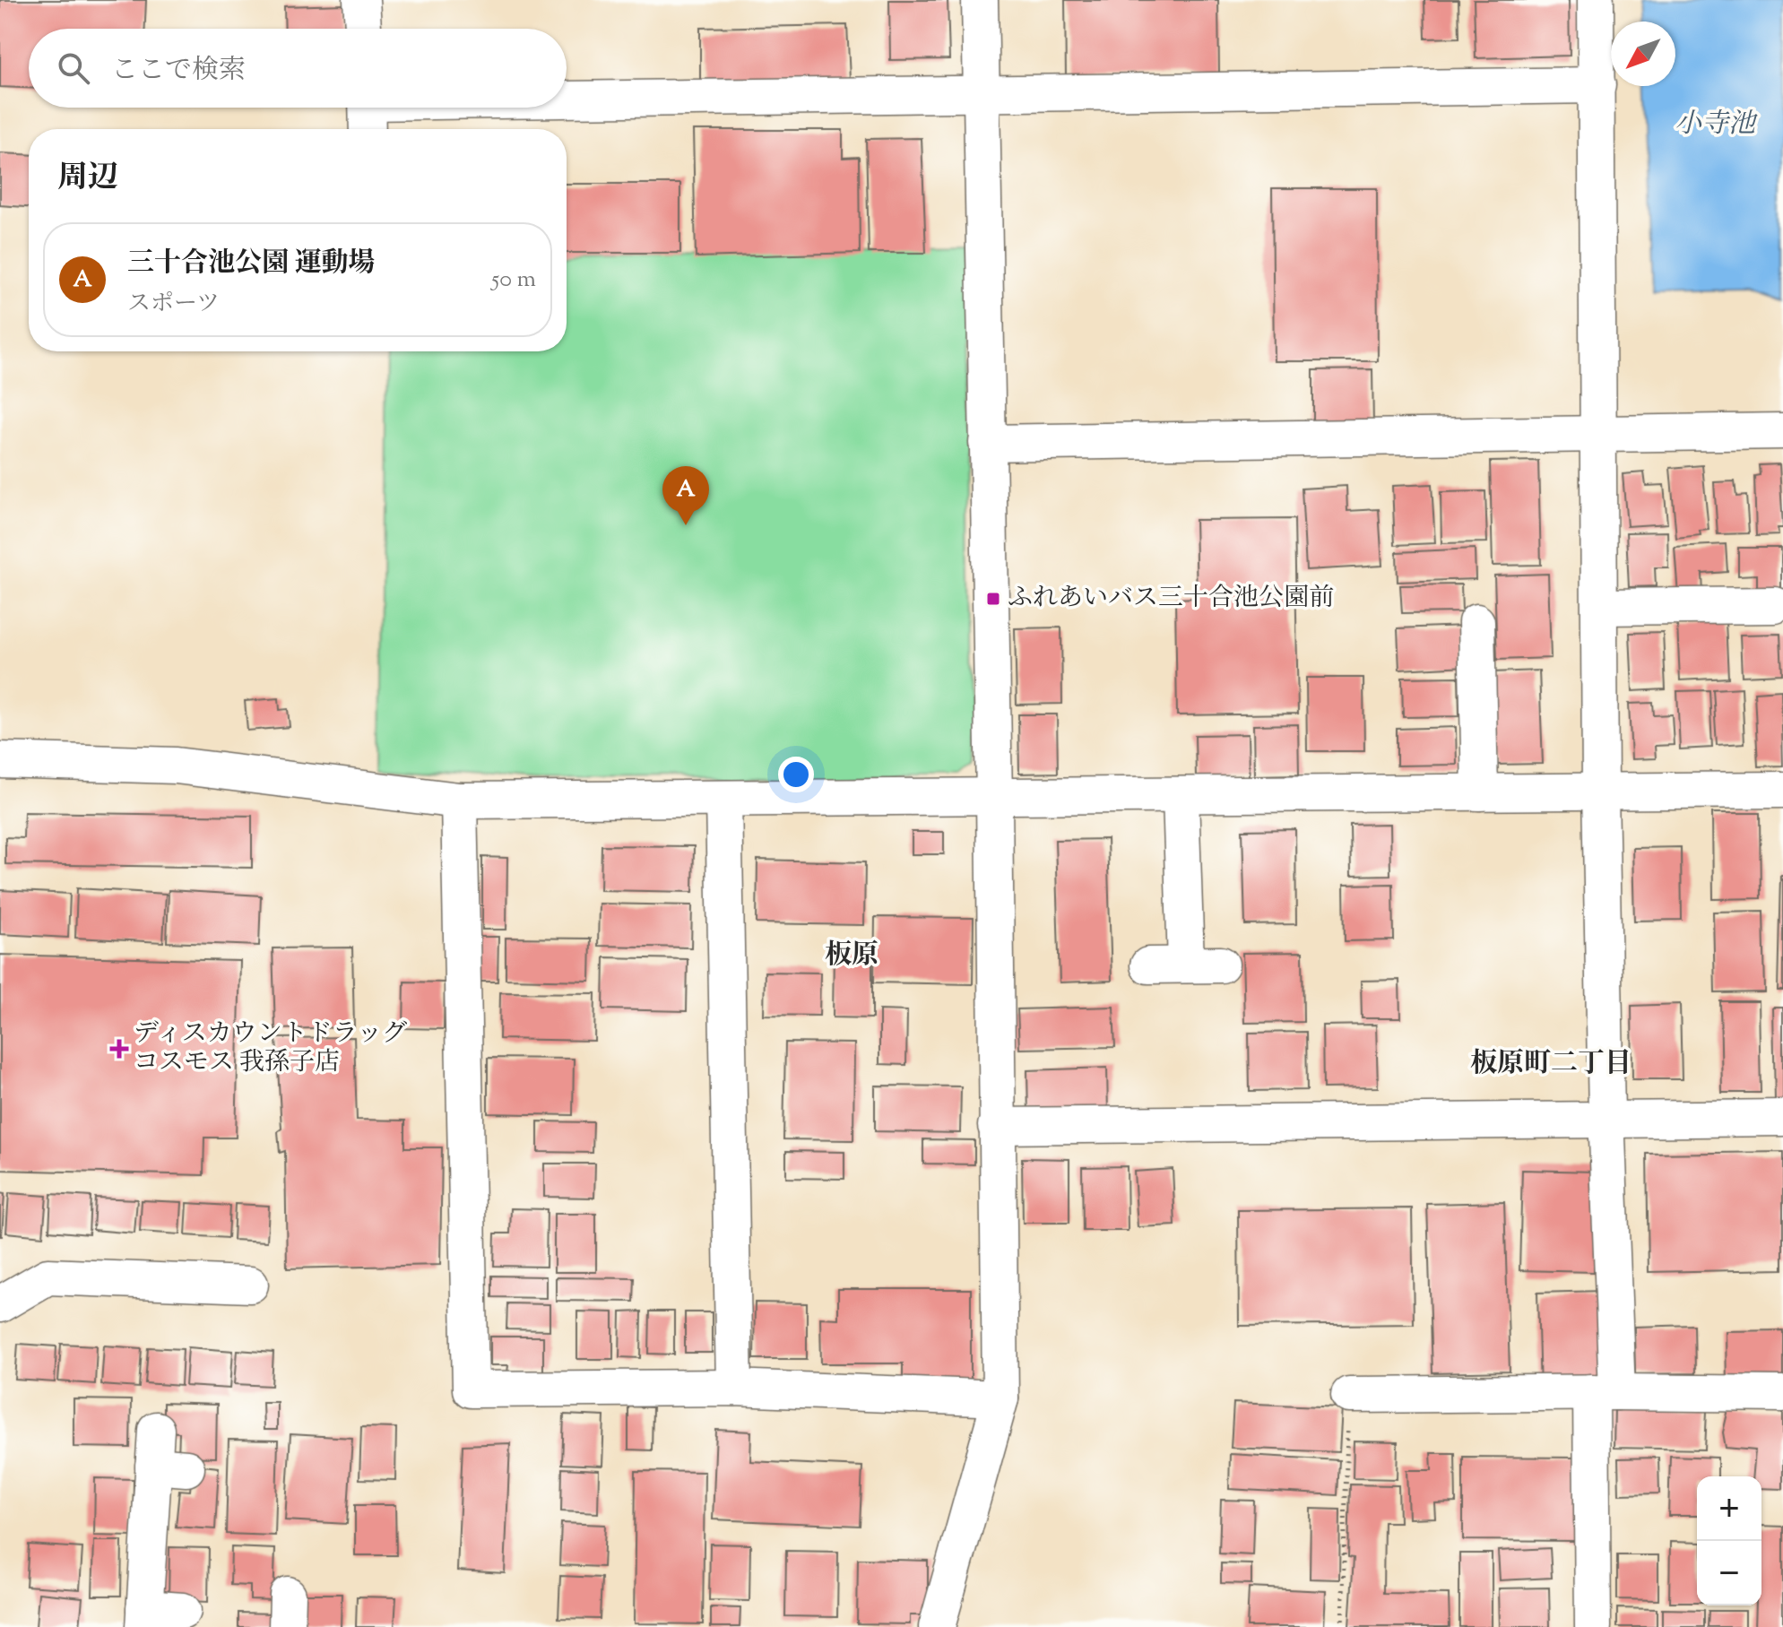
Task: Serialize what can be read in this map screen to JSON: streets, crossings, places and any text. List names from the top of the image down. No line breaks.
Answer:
{"districts":["板原","板原町二丁目"],"water":["小寺池"],"places":{"transit":["ふれあいバス三十合池公園前"],"health":["ディスカウントドラッグ コスモス 我孫子店"]},"north":"bottom left","page":{"search":"ここで検索","heading":"周辺","list":[{"mark":"A","name":"三十合池公園 運動場","note":"スポーツ","value":"50 m"}],"pins":"A","map_buttons":["+","−"]}}
